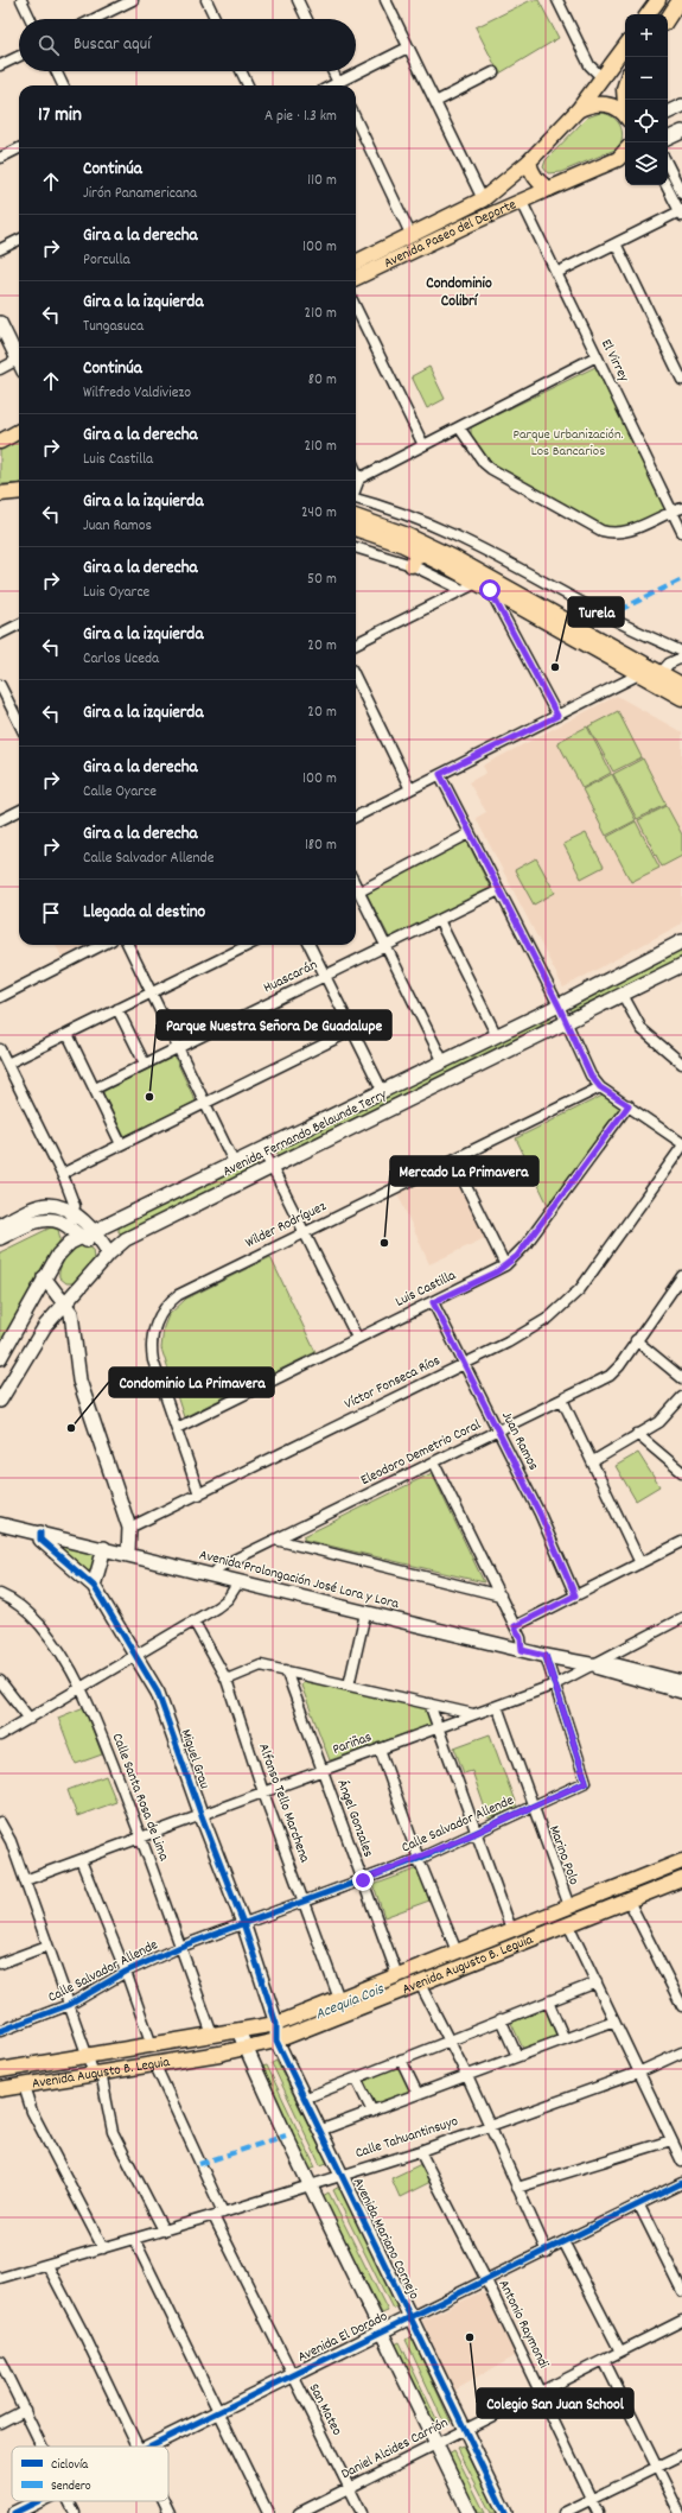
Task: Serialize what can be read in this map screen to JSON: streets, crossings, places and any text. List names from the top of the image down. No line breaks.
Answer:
{"streets":{"main road":["Avenida Paseo del Deporte","Avenida Augusto B. Leguia"],"street":["El Virrey","Huascarán","Avenida Fernando Belaunde Terry","Wilder Rodríguez","Luis Castilla","Víctor Fonseca Ríos","Juan Ramos","Eleodoro Demetrio Coral","Avenida Prolongación José Lora y Lora","Pariñas","Miguel Grau","Calle Santa Rosa de Lima","Alfonso Tello Marchena","Ángel Gonzales","Calle Salvador Allende","Marino Polo","Calle Tahuantinsuyo","Avenida Mariano Cornejo","Antonio Raymondi","Avenida El Dorado","San Mateo","Daniel Alcides Carrión"]},"crossings":[["Avenida Paseo del Deporte","El Virrey"],["Wilder Rodríguez","Luis Castilla"],["Wilder Rodríguez","Víctor Fonseca Ríos"],["Luis Castilla","Juan Ramos"],["Víctor Fonseca Ríos","Juan Ramos"],["Juan Ramos","Eleodoro Demetrio Coral"],["Eleodoro Demetrio Coral","Avenida Prolongación José Lora y Lora"],["Avenida Prolongación José Lora y Lora","Pariñas"],["Avenida Prolongación José Lora y Lora","Miguel Grau"],["Pariñas","Miguel Grau"],["Pariñas","Calle Santa Rosa de Lima"],["Pariñas","Alfonso Tello Marchena"],["Pariñas","Ángel Gonzales"],["Pariñas","Calle Salvador Allende"],["Pariñas","Marino Polo"],["Miguel Grau","Calle Salvador Allende"],["Miguel Grau","Avenida Augusto B. Leguia"],["Miguel Grau","Avenida Mariano Cornejo"],["Calle Santa Rosa de Lima","Calle Salvador Allende"],["Calle Santa Rosa de Lima","Avenida Augusto B. Leguia"],["Alfonso Tello Marchena","Calle Salvador Allende"],["Alfonso Tello Marchena","Avenida Augusto B. Leguia"],["Ángel Gonzales","Calle Salvador Allende"],["Ángel Gonzales","Avenida Augusto B. Leguia"],["Calle Salvador Allende","Marino Polo"],["Marino Polo","Avenida Augusto B. Leguia"],["Avenida Augusto B. Leguia","Avenida Mariano Cornejo"],["Avenida Augusto B. Leguia","San Mateo"],["Calle Tahuantinsuyo","Avenida Mariano Cornejo"],["Calle Tahuantinsuyo","Antonio Raymondi"],["Calle Tahuantinsuyo","San Mateo"],["Avenida Mariano Cornejo","Avenida El Dorado"],["Avenida Mariano Cornejo","Daniel Alcides Carrión"],["Antonio Raymondi","Avenida El Dorado"],["Antonio Raymondi","Daniel Alcides Carrión"],["Avenida El Dorado","San Mateo"],["San Mateo","Daniel Alcides Carrión"]],"districts":["Condominio Colibrí"],"water":["Acequia Cois"],"parks":["Parque Urbanización. Los Bancarios"],"places":["Turela","Parque Nuestra Señora De Guadalupe","Mercado La Primavera","Condominio La Primavera","Colegio San Juan School"],"legend":["Ciclovía","Sendero"],"page":{"map_buttons":["+","−"],"search":"Buscar aquí","heading":["17 min","A pie · 1.3 km"],"list":[["Continúa","Jirón Panamericana","110 m"],["Gira a la derecha","Porculla","100 m"],["Gira a la izquierda","Tungasuca","210 m"],["Continúa","Wilfredo Valdiviezo","80 m"],["Gira a la derecha","Luis Castilla","210 m"],["Gira a la izquierda","Juan Ramos","240 m"],["Gira a la derecha","Luis Oyarce","50 m"],["Gira a la izquierda","Carlos Uceda","20 m"],["Gira a la izquierda","20 m"],["Gira a la derecha","Calle Oyarce","100 m"],["Gira a la derecha","Calle Salvador Allende","180 m"],"Llegada al destino"]}}
